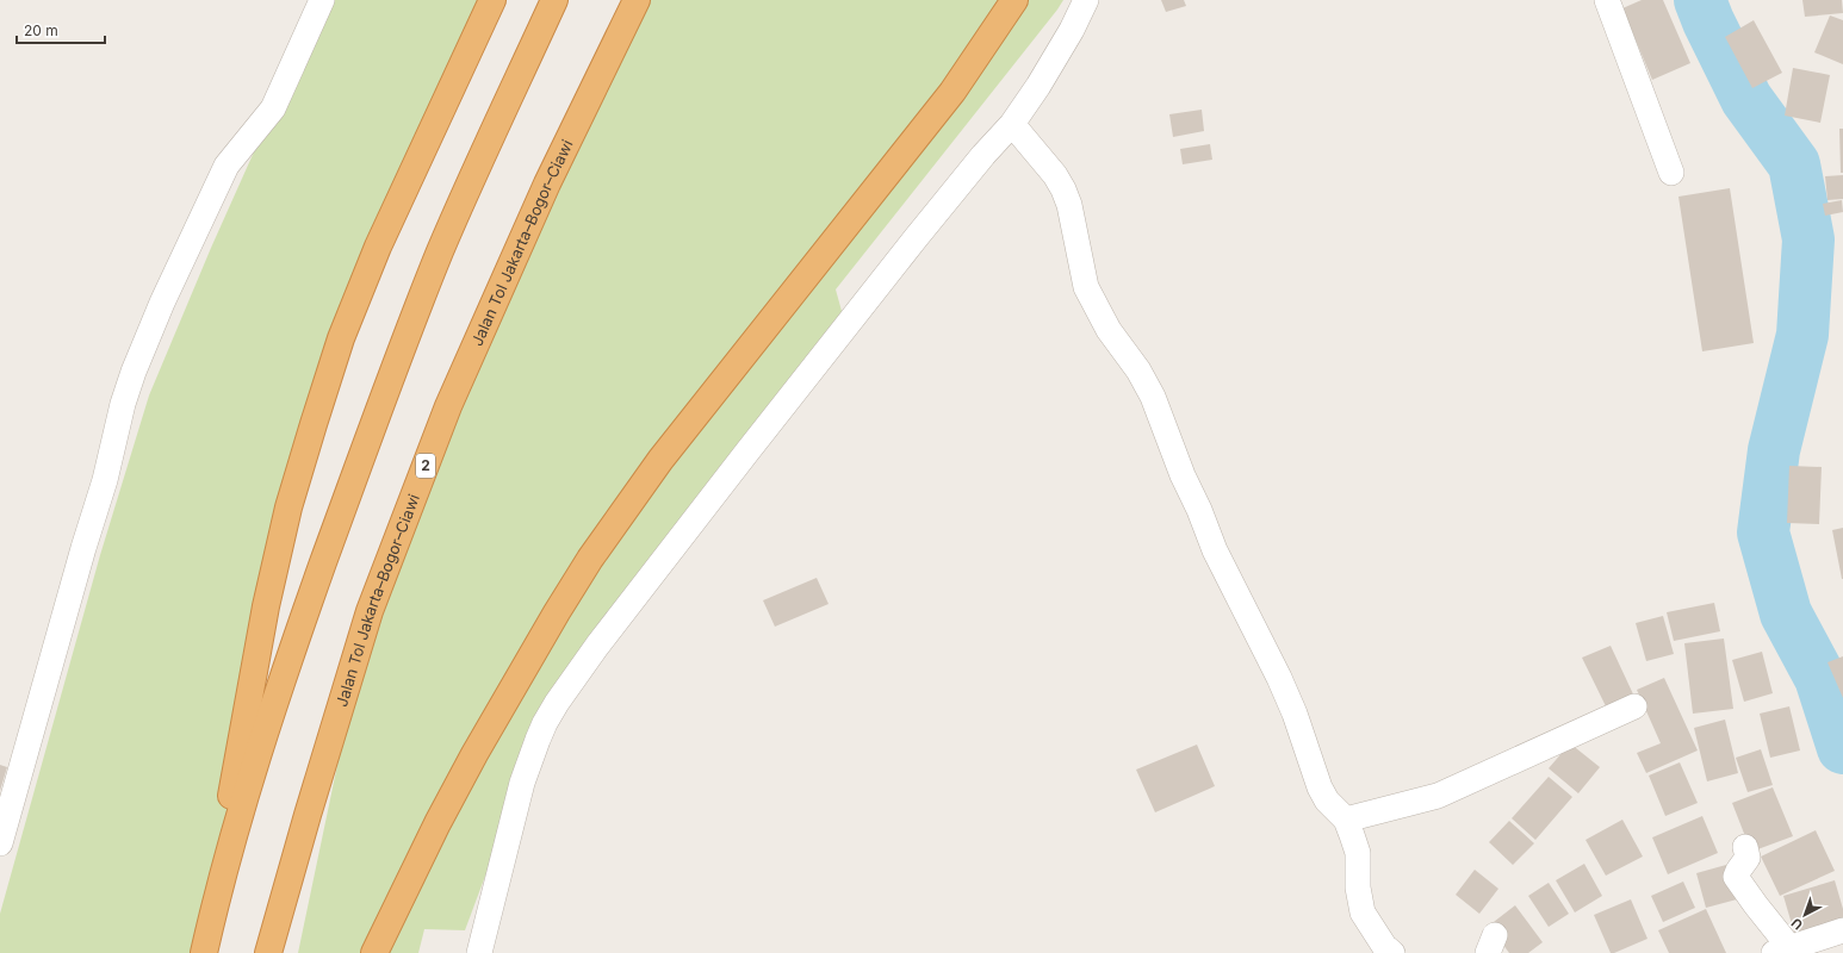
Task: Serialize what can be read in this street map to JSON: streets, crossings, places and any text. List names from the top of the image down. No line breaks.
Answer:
{"streets":{"highway":["Jalan Tol Jakarta–Bogor–Ciawi","2"]},"scale_bar":"20 m","north":"bottom left"}
